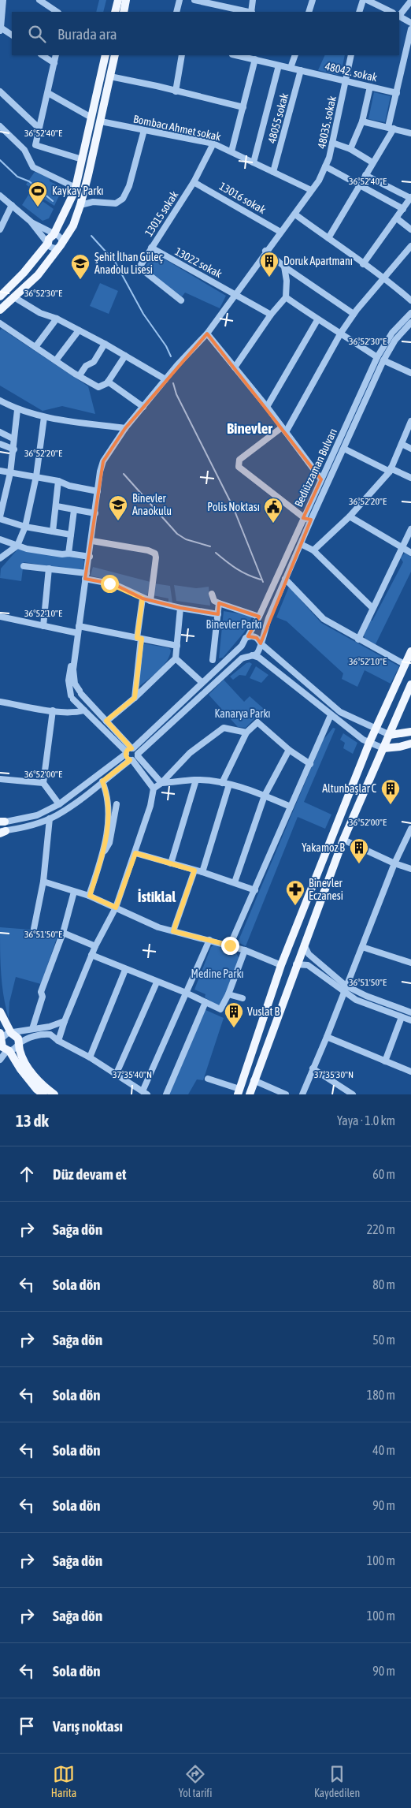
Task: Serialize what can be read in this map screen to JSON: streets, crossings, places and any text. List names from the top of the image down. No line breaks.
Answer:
{"streets":{"street":["48042. sokak","48055 sokak","48035. sokak","Bombacı Ahmet sokak","13016 sokak","13015 sokak","13022 sokak","Bediüzzaman Bulvarı"]},"crossings":[["48042. sokak","48055 sokak"],["48042. sokak","48035. sokak"],["48055 sokak","Bombacı Ahmet sokak"],["48035. sokak","Bombacı Ahmet sokak"],["48035. sokak","13016 sokak"],["48035. sokak","13022 sokak"],["Bombacı Ahmet sokak","13015 sokak"],["13016 sokak","13015 sokak"],["13015 sokak","13022 sokak"]],"districts":["Binevler","İstiklal"],"parks":["Binevler Parkı","Kanarya Parkı","Medine Parkı"],"places":{"sports":["Kaykay Parkı"],"building":["Doruk Apartmanı","Altunbaşlar C","Yakamoz B","Vuslat B"],"school or university":["Şehit İlhan Güleç Anadolu Lisesi","Binevler Anaokulu"],"public building":["Polis Noktası"],"pharmacy":["Binevler Eczanesi"]},"page":{"search":"Burada ara","heading":["13 dk","Yaya · 1.0 km"],"list":[["Düz devam et","60 m"],["Sağa dön","220 m"],["Sola dön","80 m"],["Sağa dön","50 m"],["Sola dön","180 m"],["Sola dön","40 m"],["Sola dön","90 m"],["Sağa dön","100 m"],["Sağa dön","100 m"],["Sola dön","90 m"],"Varış noktası"],"nav":["Harita","Yol tarifi","Kaydedilen"]},"coordinates":["36°52'40\"E","36°52'30\"E","36°52'20\"E","36°52'10\"E","36°52'00\"E","36°51'50\"E","37°35'40\"N","37°35'30\"N"]}
